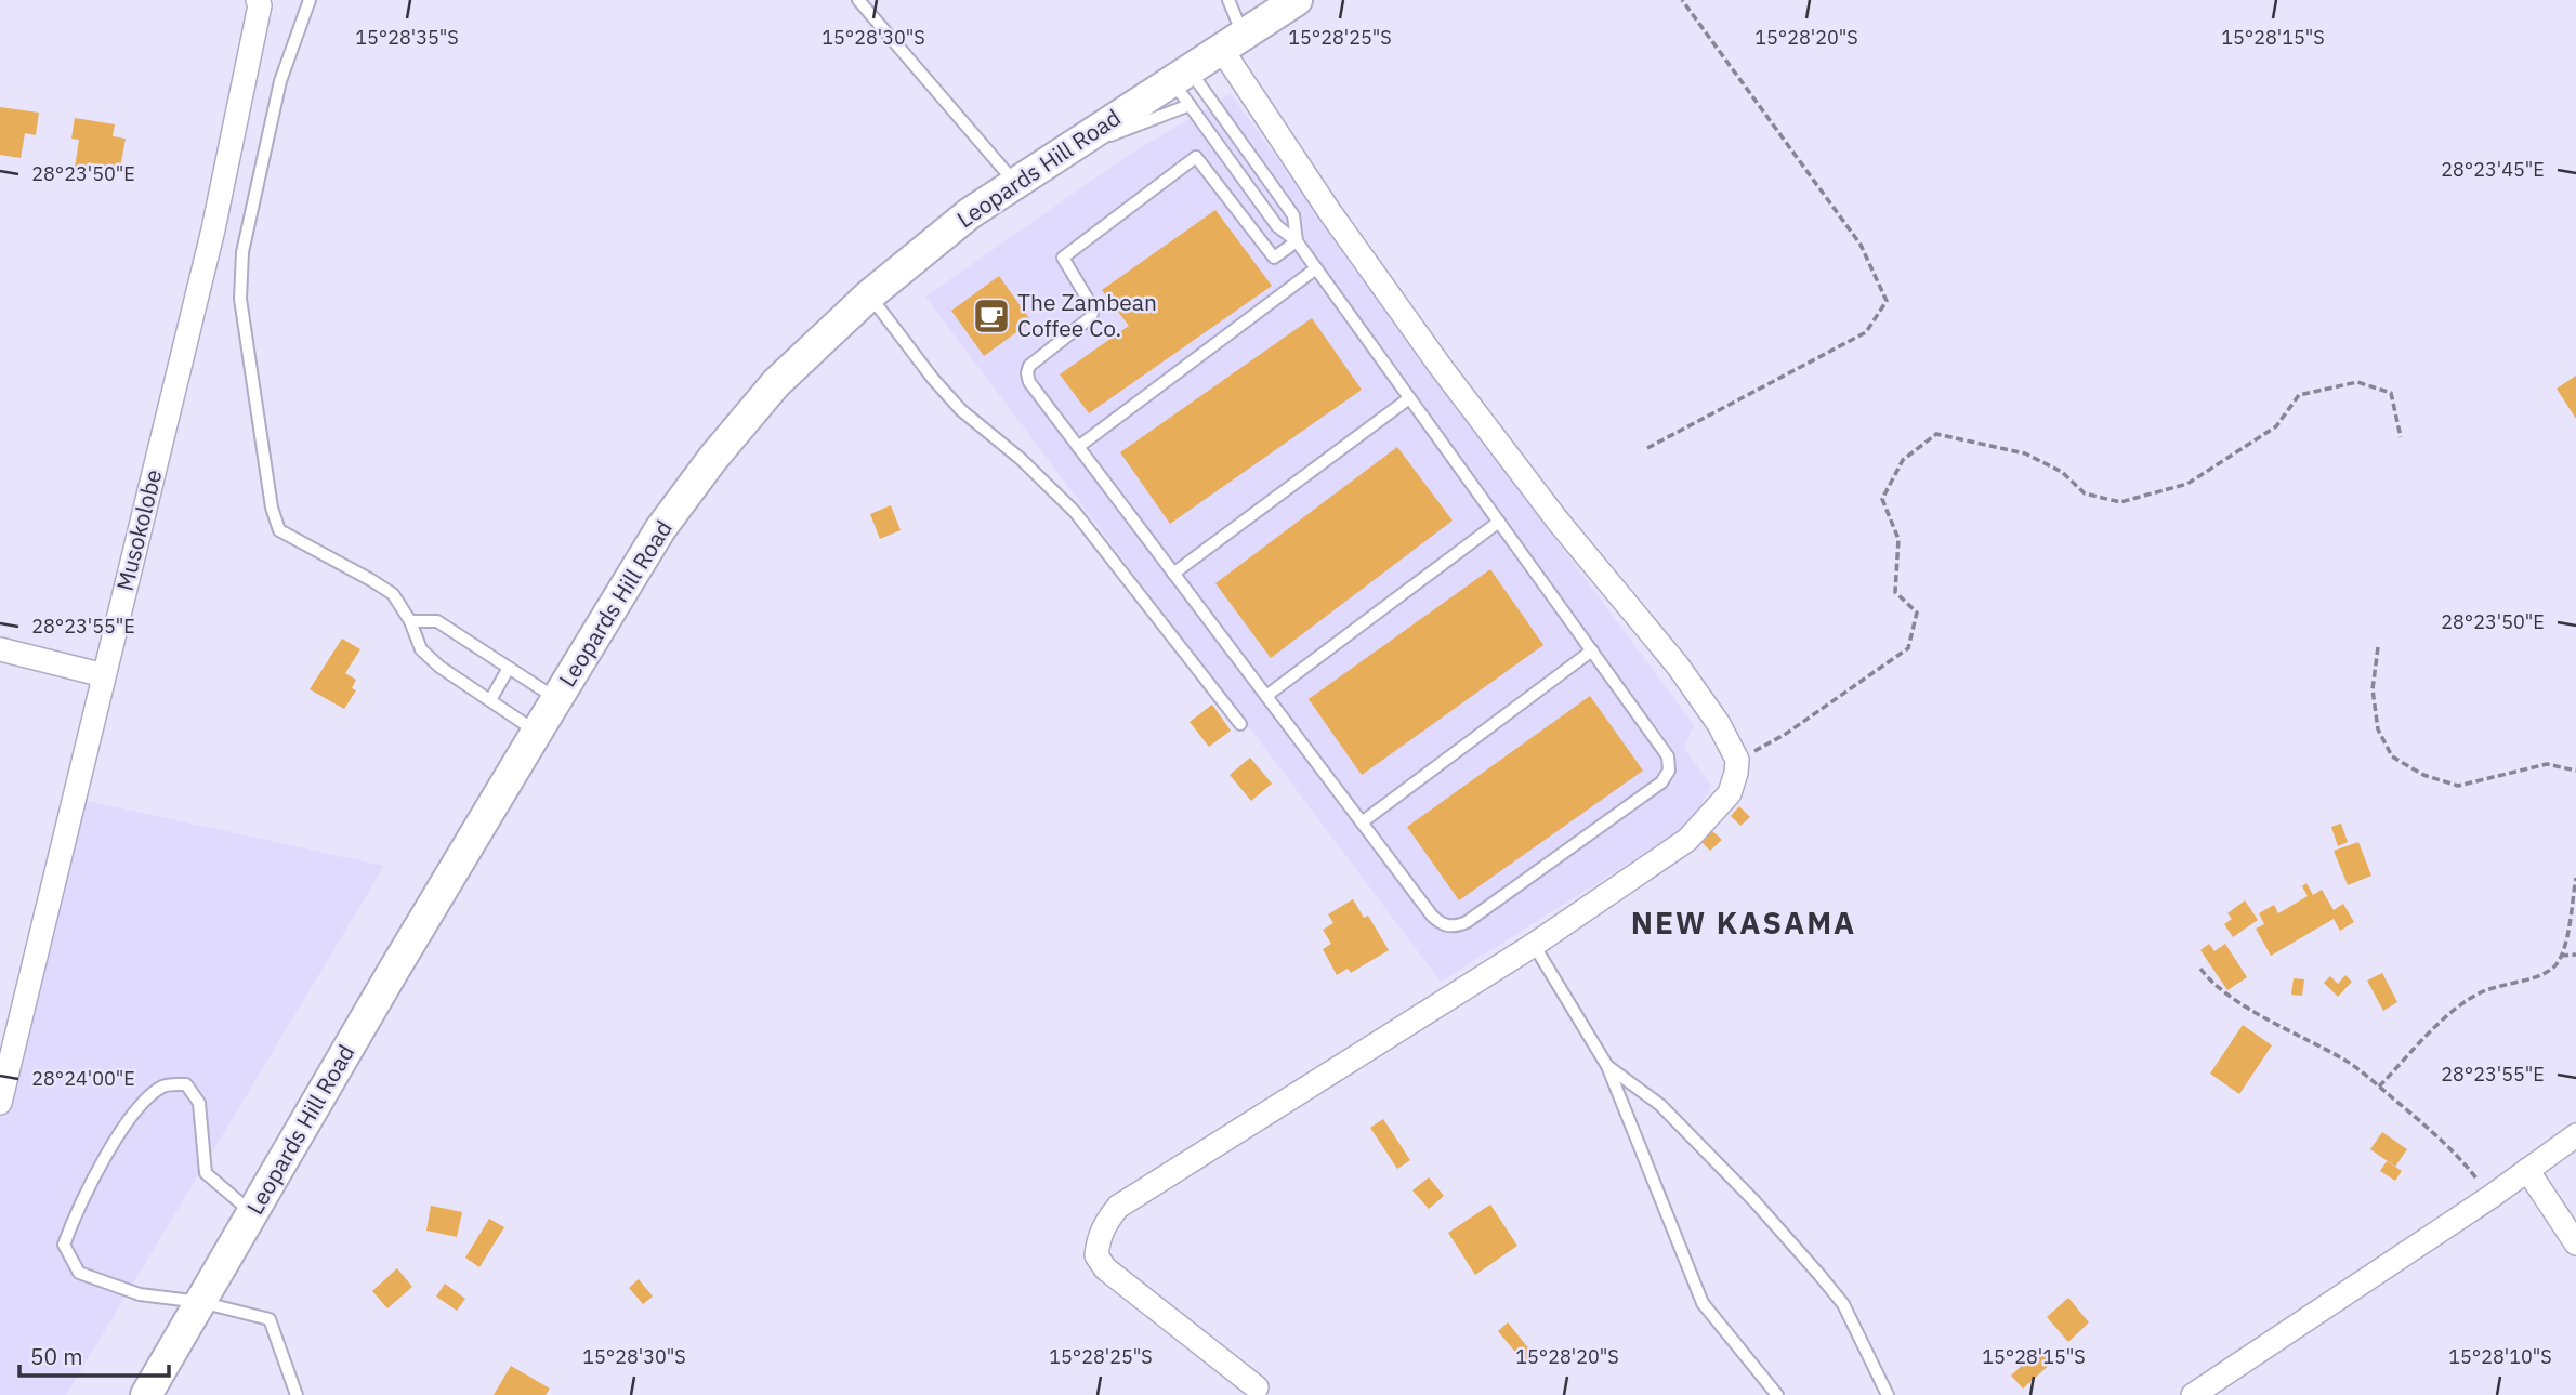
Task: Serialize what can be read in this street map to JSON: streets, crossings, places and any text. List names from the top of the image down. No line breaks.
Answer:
{"streets":{"main road":["Leopards Hill Road"],"street":["Musokolobe"]},"districts":["NEW KASAMA"],"places":{"cafe":["The Zambean Coffee Co."]},"scale_bar":"50 m","coordinates":["15°28'35\"S","15°28'30\"S","15°28'25\"S","15°28'20\"S","15°28'15\"S","28°23'45\"E","28°23'50\"E","28°23'55\"E","28°24'00\"E","15°28'10\"S"]}
